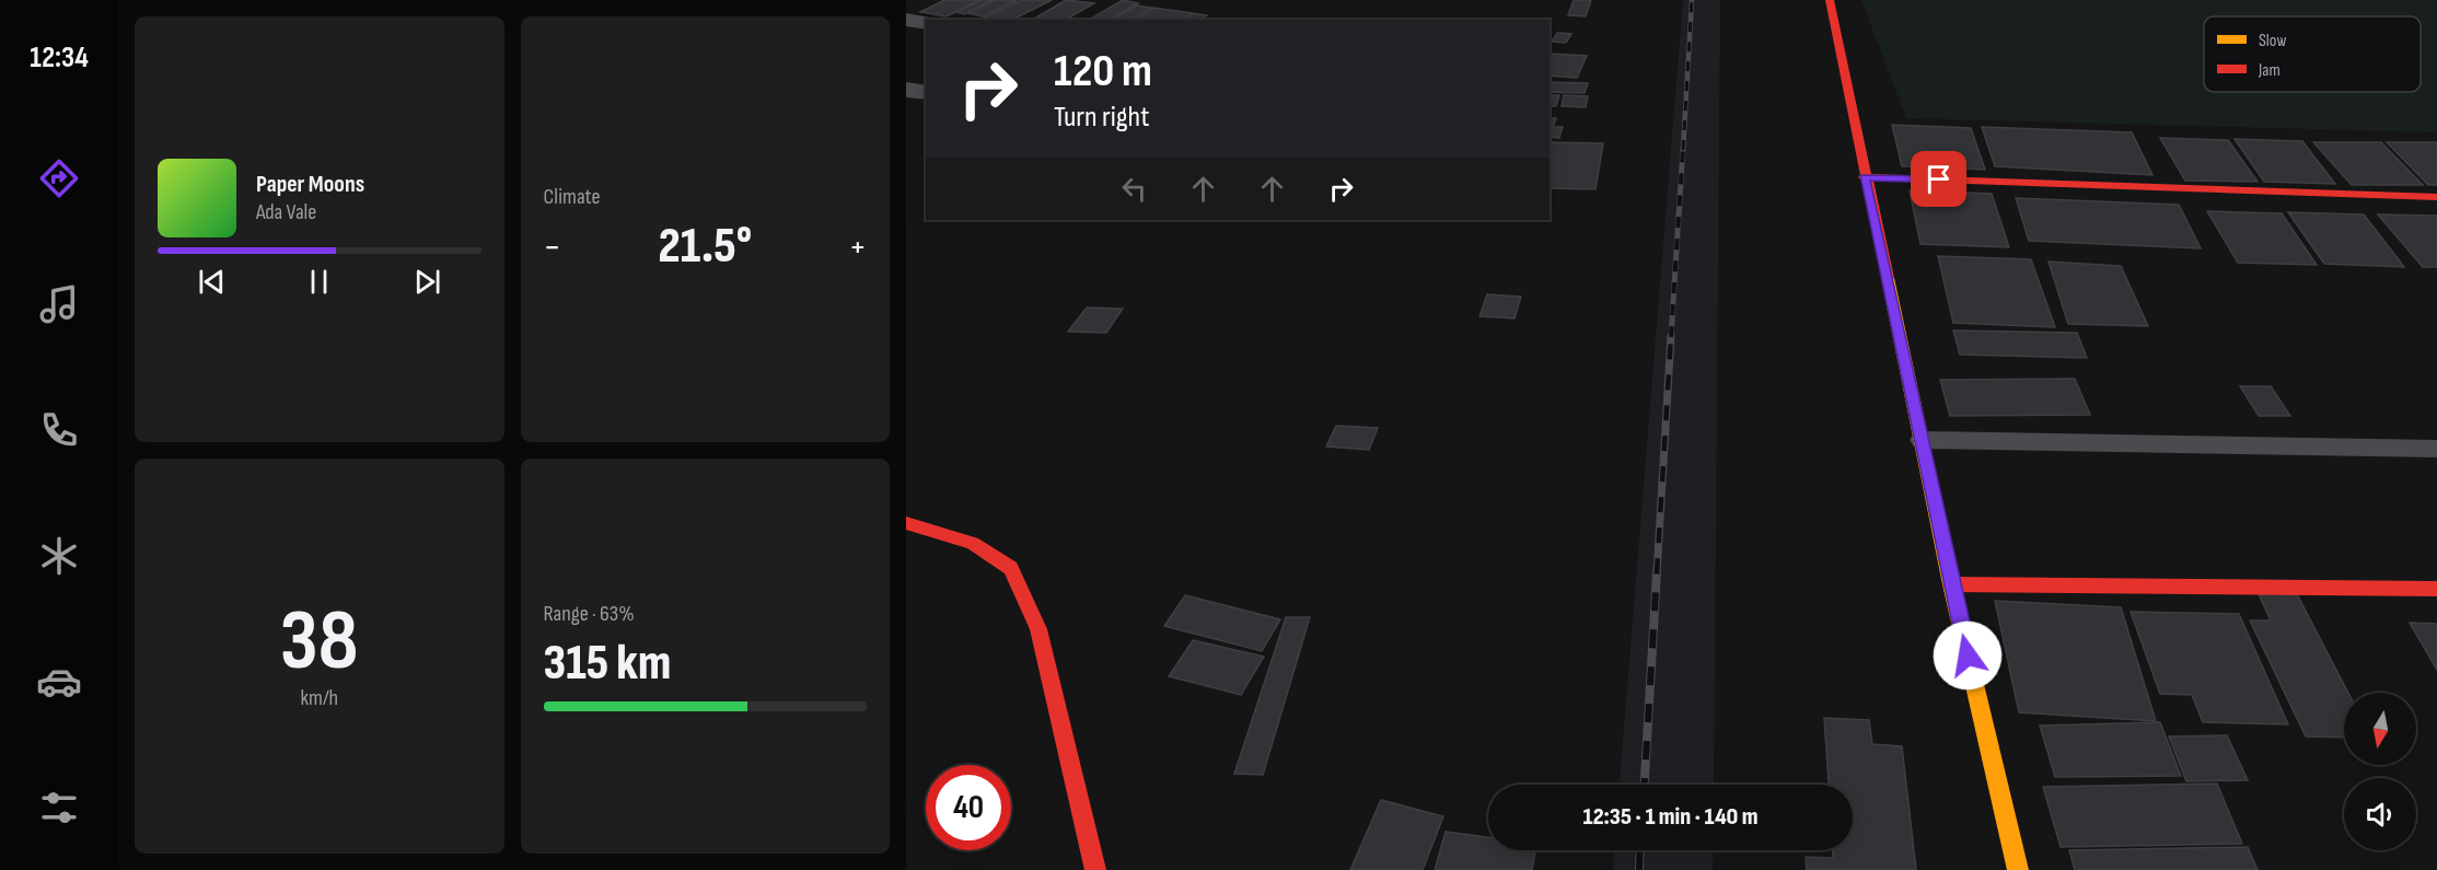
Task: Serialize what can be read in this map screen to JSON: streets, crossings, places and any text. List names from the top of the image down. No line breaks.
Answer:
{"legend":["Slow","Jam"],"north":"bottom","page":{"tabs":"12:34","tile":["Climate",["38","km/h"],["Range · 63%","315 km"]],"turn":["120 m","Turn right"],"song":["Paper Moons","Ada Vale"],"heat":["−","21.5°","+"],"limit":"40","trip":"12:35 · 1 min · 140 m"}}
